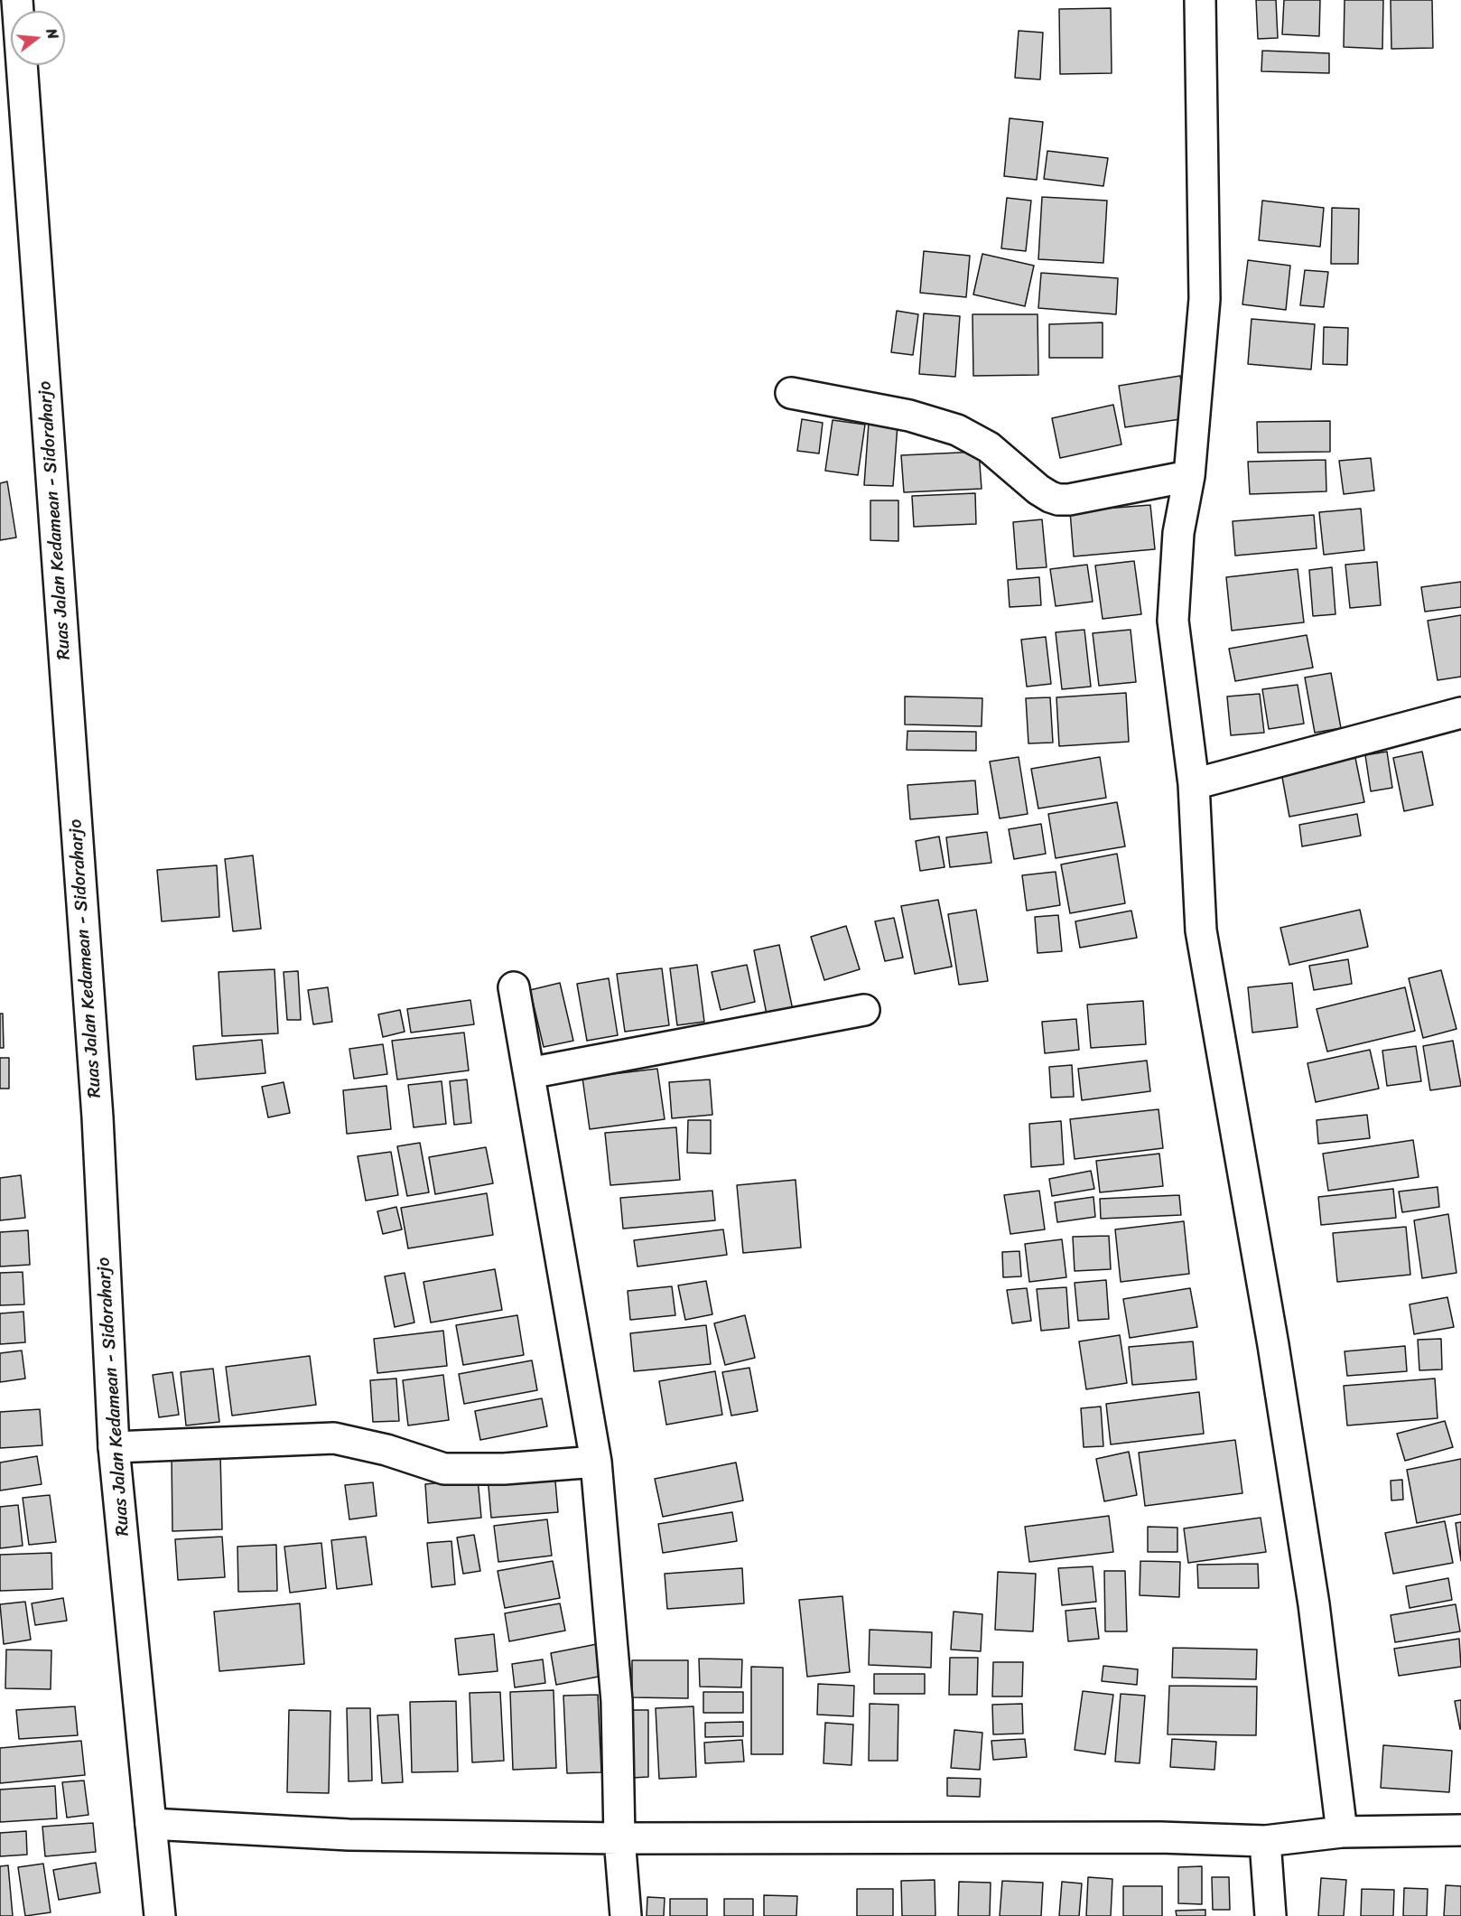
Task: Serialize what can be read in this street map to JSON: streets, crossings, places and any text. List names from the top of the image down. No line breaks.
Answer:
{"streets":{"street":["Ruas Jalan Kedamean - Sidoraharjo"]},"north":"right"}
